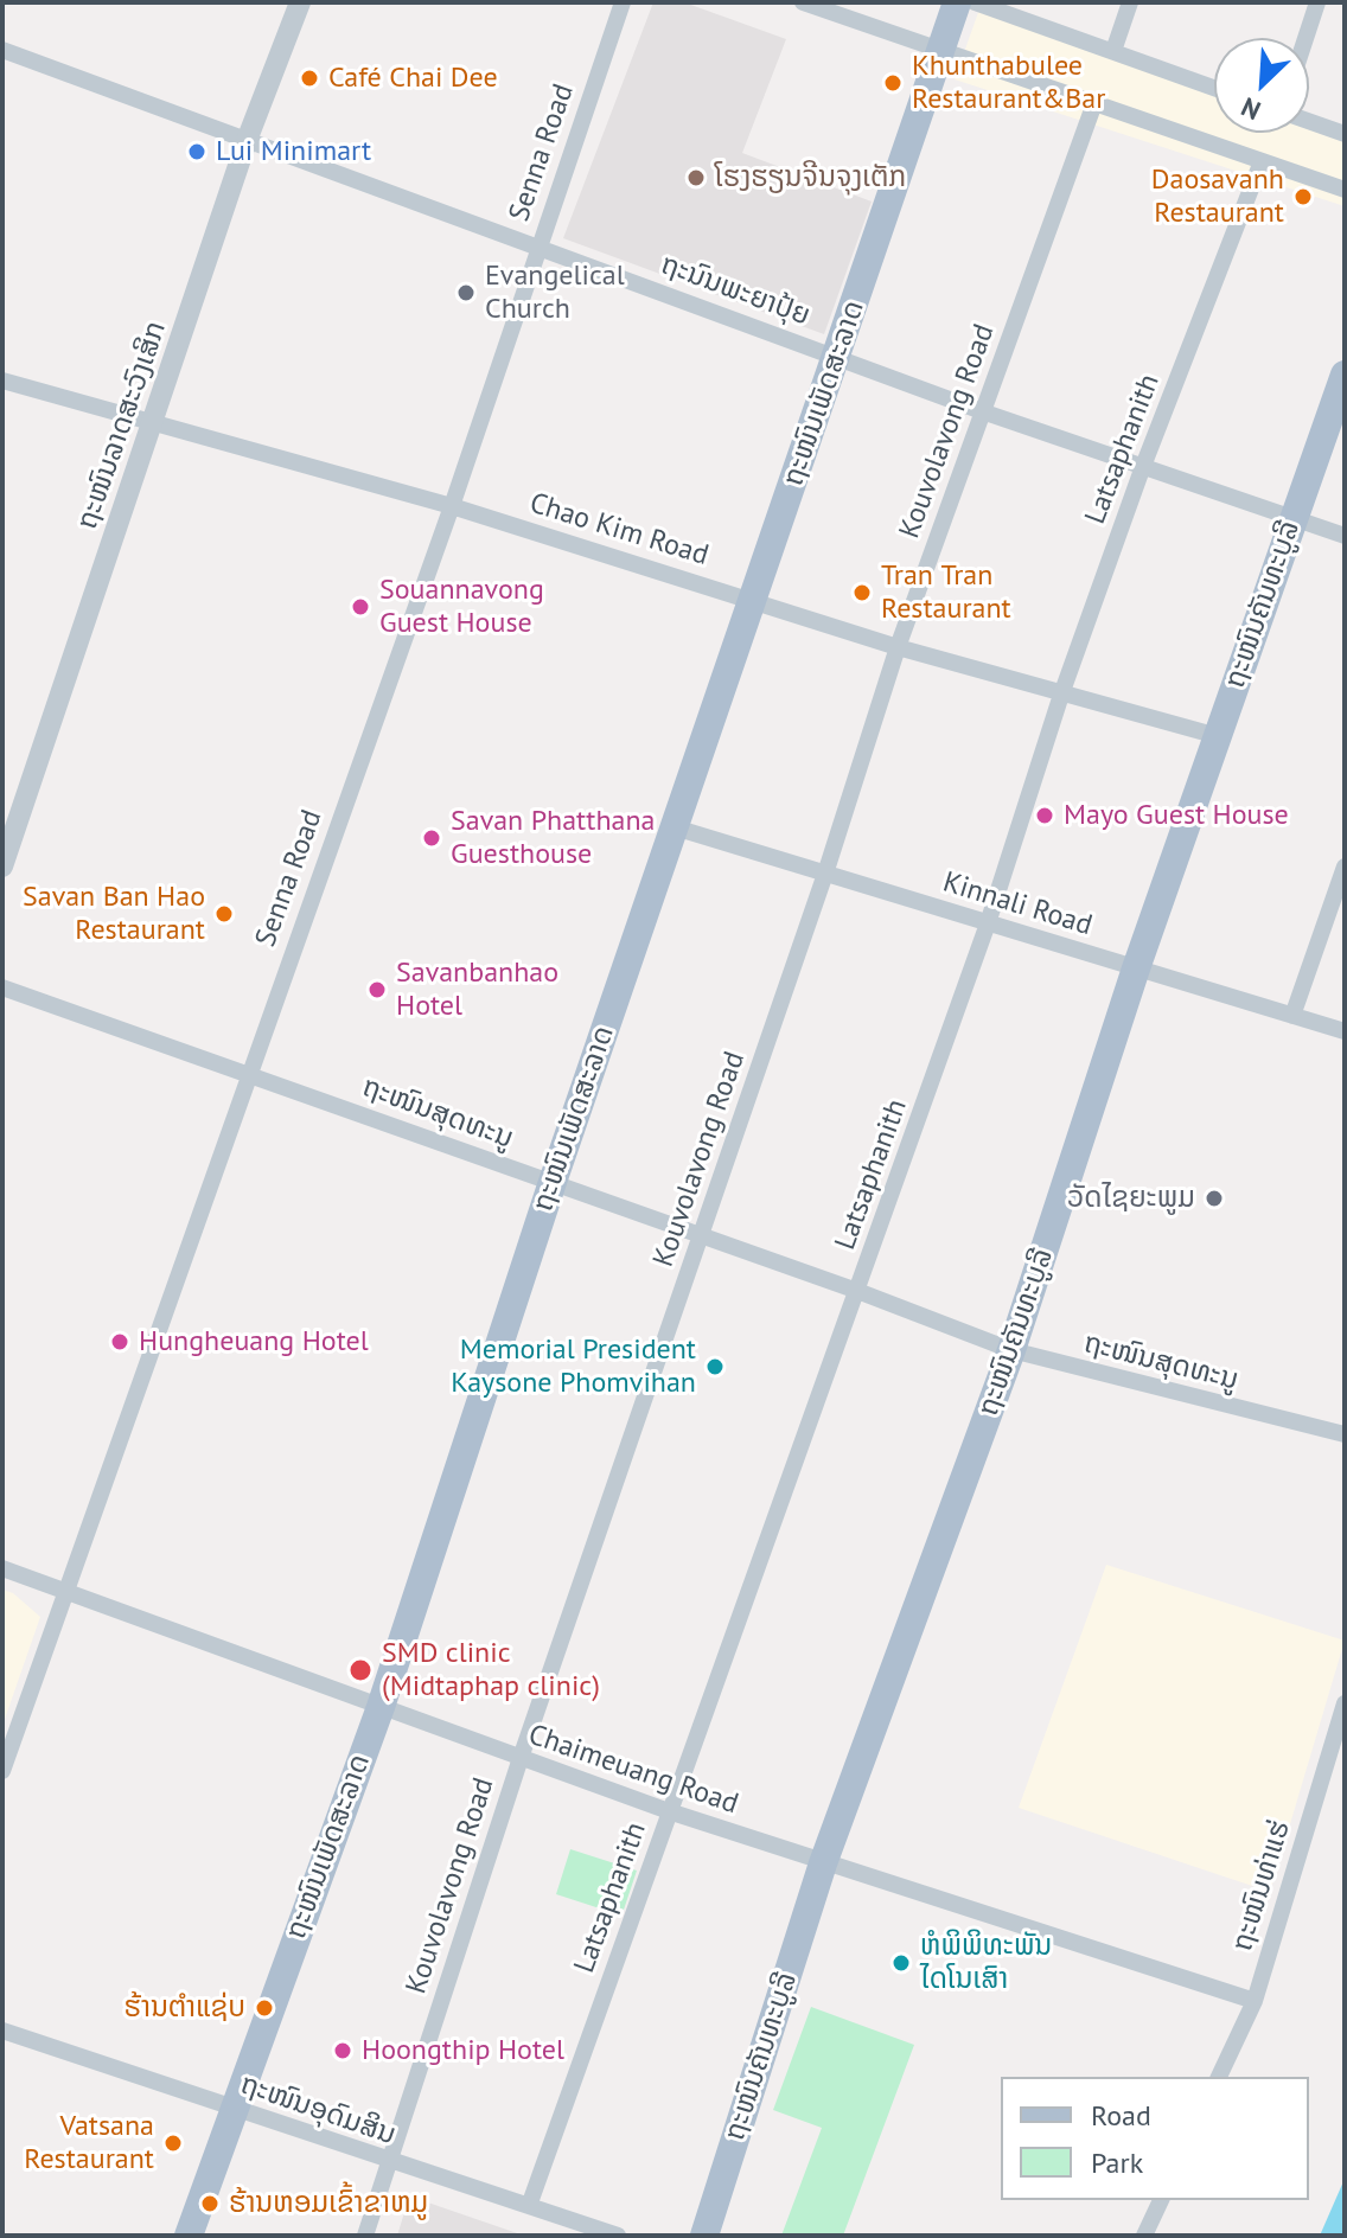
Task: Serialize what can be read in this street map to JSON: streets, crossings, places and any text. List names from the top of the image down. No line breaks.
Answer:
{"streets":{"main road":["ຖະໜົນເພັດສະລາດ","ຖະໜົນຄັນທະບູລີ"],"street":["Senna Road","ຖະນົນພະຍາປຸ້ຍ","ຖະໜົນລາດສະວົງເສິກ","Kouvolavong Road","Latsaphanith","Chao Kim Road","Kinnali Road","ຖະໜົນສຸດທະນູ","Chaimeuang Road","ຖະໜົນທ່າແຮ່","ຖະໜົນອຸດົມສິນ"]},"crossings":[["Senna Road","ຖະນົນພະຍາປຸ້ຍ"],["Senna Road","Chao Kim Road"],["Senna Road","ຖະໜົນສຸດທະນູ"],["Senna Road","Chaimeuang Road"],["ຖະນົນພະຍາປຸ້ຍ","ຖະໜົນເພັດສະລາດ"],["ຖະນົນພະຍາປຸ້ຍ","ຖະໜົນລາດສະວົງເສິກ"],["ຖະນົນພະຍາປຸ້ຍ","Kouvolavong Road"],["ຖະນົນພະຍາປຸ້ຍ","Latsaphanith"],["ຖະນົນພະຍາປຸ້ຍ","ຖະໜົນຄັນທະບູລີ"],["ຖະໜົນເພັດສະລາດ","Chao Kim Road"],["ຖະໜົນເພັດສະລາດ","Kinnali Road"],["ຖະໜົນເພັດສະລາດ","ຖະໜົນສຸດທະນູ"],["ຖະໜົນເພັດສະລາດ","Chaimeuang Road"],["ຖະໜົນເພັດສະລາດ","ຖະໜົນອຸດົມສິນ"],["ຖະໜົນລາດສະວົງເສິກ","Chao Kim Road"],["Kouvolavong Road","Chao Kim Road"],["Kouvolavong Road","Kinnali Road"],["Kouvolavong Road","ຖະໜົນສຸດທະນູ"],["Kouvolavong Road","Chaimeuang Road"],["Kouvolavong Road","ຖະໜົນອຸດົມສິນ"],["Latsaphanith","Chao Kim Road"],["Latsaphanith","Kinnali Road"],["Latsaphanith","ຖະໜົນສຸດທະນູ"],["Latsaphanith","Chaimeuang Road"],["Latsaphanith","ຖະໜົນອຸດົມສິນ"],["Chao Kim Road","ຖະໜົນຄັນທະບູລີ"],["ຖະໜົນຄັນທະບູລີ","Kinnali Road"],["ຖະໜົນຄັນທະບູລີ","ຖະໜົນສຸດທະນູ"],["ຖະໜົນຄັນທະບູລີ","Chaimeuang Road"],["Chaimeuang Road","ຖະໜົນທ່າແຮ່"]],"places":["Café Chai Dee","Khunthabulee Restaurant&Bar","Lui Minimart","ໂຮງຮຽນຈີນຈຸງເຕັກ","Daosavanh Restaurant","Evangelical Church","Tran Tran Restaurant","Souannavong Guest House","Mayo Guest House","Savan Phatthana Guesthouse","Savan Ban Hao Restaurant","Savanbanhao Hotel","ວັດໄຊຍະພູມ","Hungheuang Hotel","Memorial President Kaysone Phomvihan","SMD clinic (Midtaphap clinic)","ຫໍພິພິທະພັນ ໄດໂນເສົາ","ຮ້ານຕຳແຊ່ບ","Hoongthip Hotel","Vatsana Restaurant","ຮ້ານຫອມເຂົ້າຂາຫມູ"],"legend":["Road","Park"],"north":"bottom left"}
